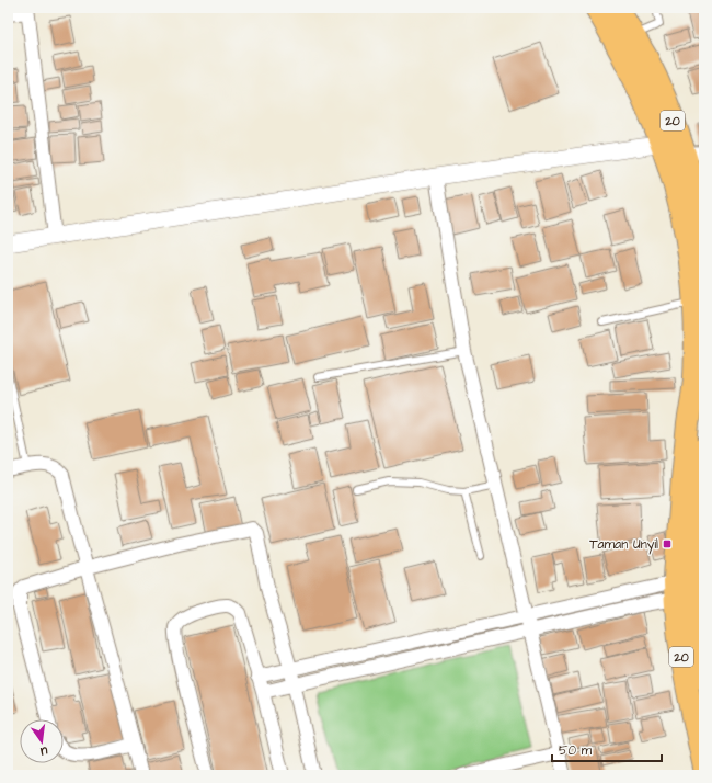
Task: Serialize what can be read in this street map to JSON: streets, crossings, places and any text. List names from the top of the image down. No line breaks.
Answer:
{"streets":{"highway":["20"]},"places":{"transit":["Taman Unyil"]},"scale_bar":"50 m","north":"bottom"}
